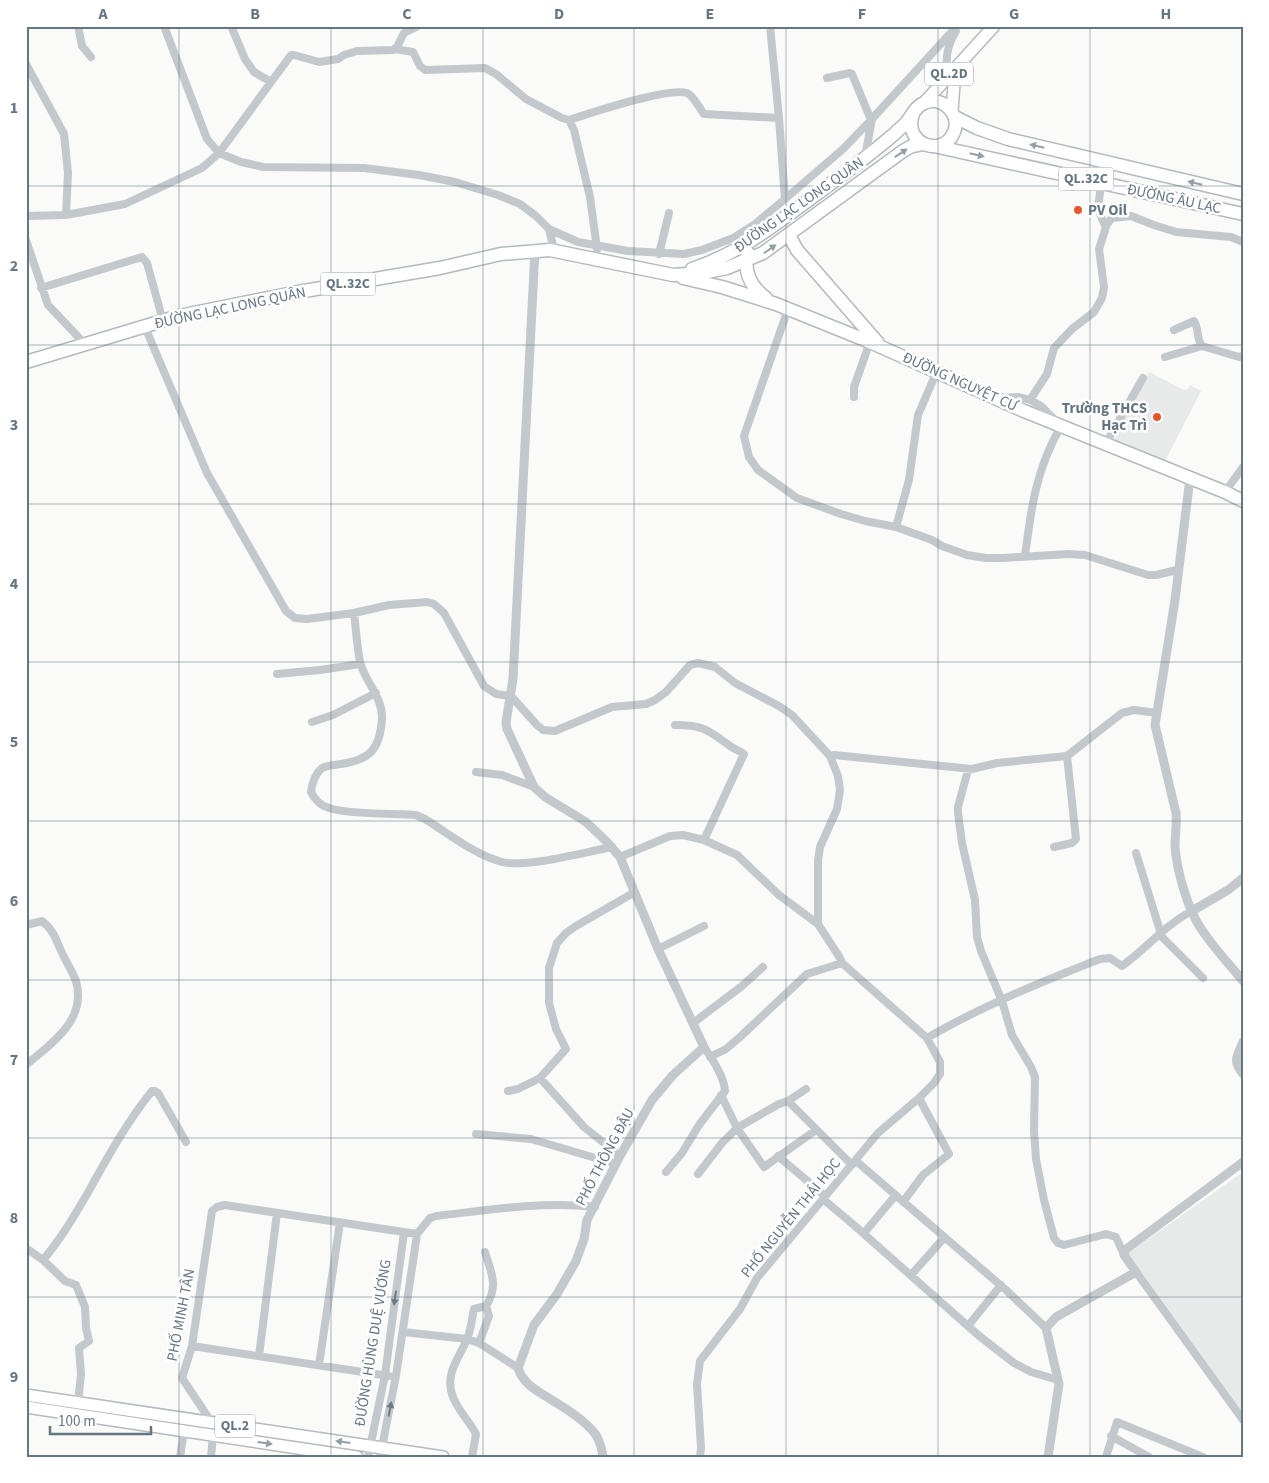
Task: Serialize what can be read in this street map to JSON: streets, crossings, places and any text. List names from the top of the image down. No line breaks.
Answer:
{"streets":{"highway":["QL.32C","ĐƯỜNG ÂU LẠC","ĐƯỜNG LẠC LONG QUÂN","ĐƯỜNG NGUYỆT CƯ"],"main road":["QL.2D","QL.2"],"street":["PHỐ THÔNG ĐẬU","PHỐ NGUYỄN THÁI HỌC","PHỐ MINH TÂN","ĐƯỜNG HÙNG DUỆ VƯƠNG"]},"crossings":[["QL.2D","ĐƯỜNG ÂU LẠC"],["QL.2D","ĐƯỜNG LẠC LONG QUÂN"],["ĐƯỜNG ÂU LẠC","ĐƯỜNG LẠC LONG QUÂN"],["ĐƯỜNG LẠC LONG QUÂN","ĐƯỜNG NGUYỆT CƯ"],["PHỐ MINH TÂN","QL.2"],["ĐƯỜNG HÙNG DUỆ VƯƠNG","QL.2"]],"places":["PV Oil","Trường THCS Hạc Trì"],"scale_bar":"100 m","grid":{"columns":["A","B","C","D","E","F","G","H"],"rows":["1","2","3","4","5","6","7","8","9"]}}
